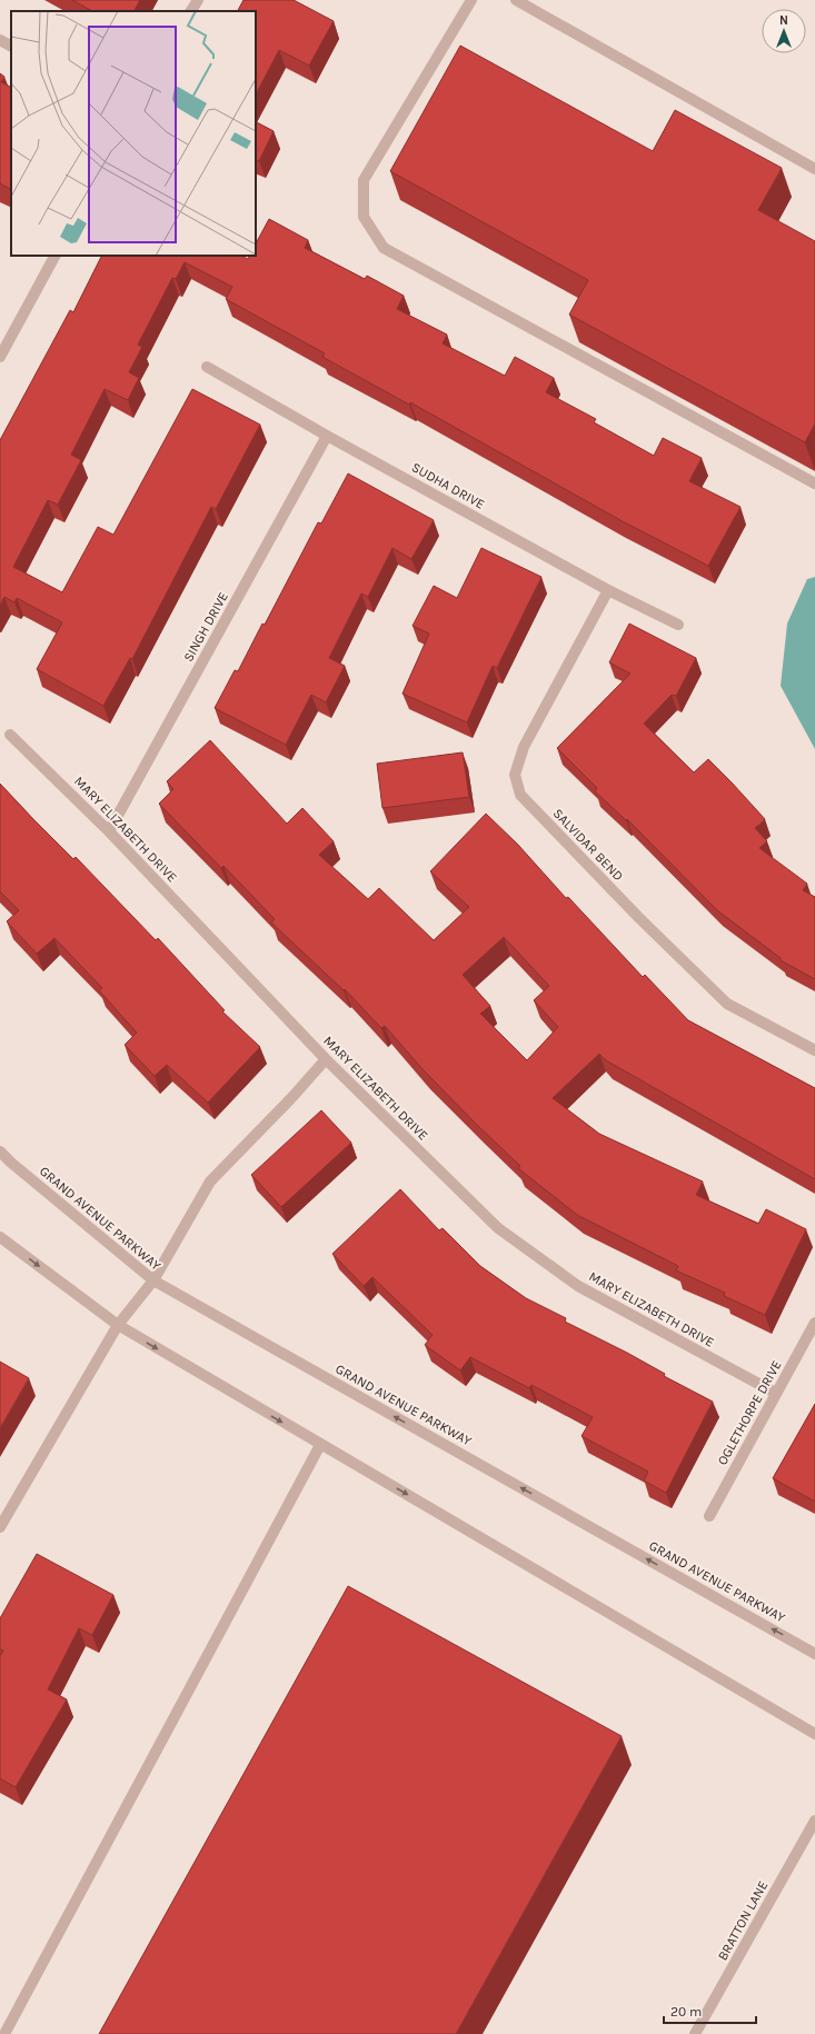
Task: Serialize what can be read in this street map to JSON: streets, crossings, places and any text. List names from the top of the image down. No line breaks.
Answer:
{"streets":{"street":["SUDHA DRIVE","SINGH DRIVE","MARY ELIZABETH DRIVE","SALVIDAR BEND","GRAND AVENUE PARKWAY","OGLETHORPE DRIVE","BRATTON LANE"]},"crossings":[["SUDHA DRIVE","SINGH DRIVE"],["SUDHA DRIVE","SALVIDAR BEND"],["SINGH DRIVE","MARY ELIZABETH DRIVE"],["MARY ELIZABETH DRIVE","OGLETHORPE DRIVE"]],"scale_bar":"20 m","north":"top"}
